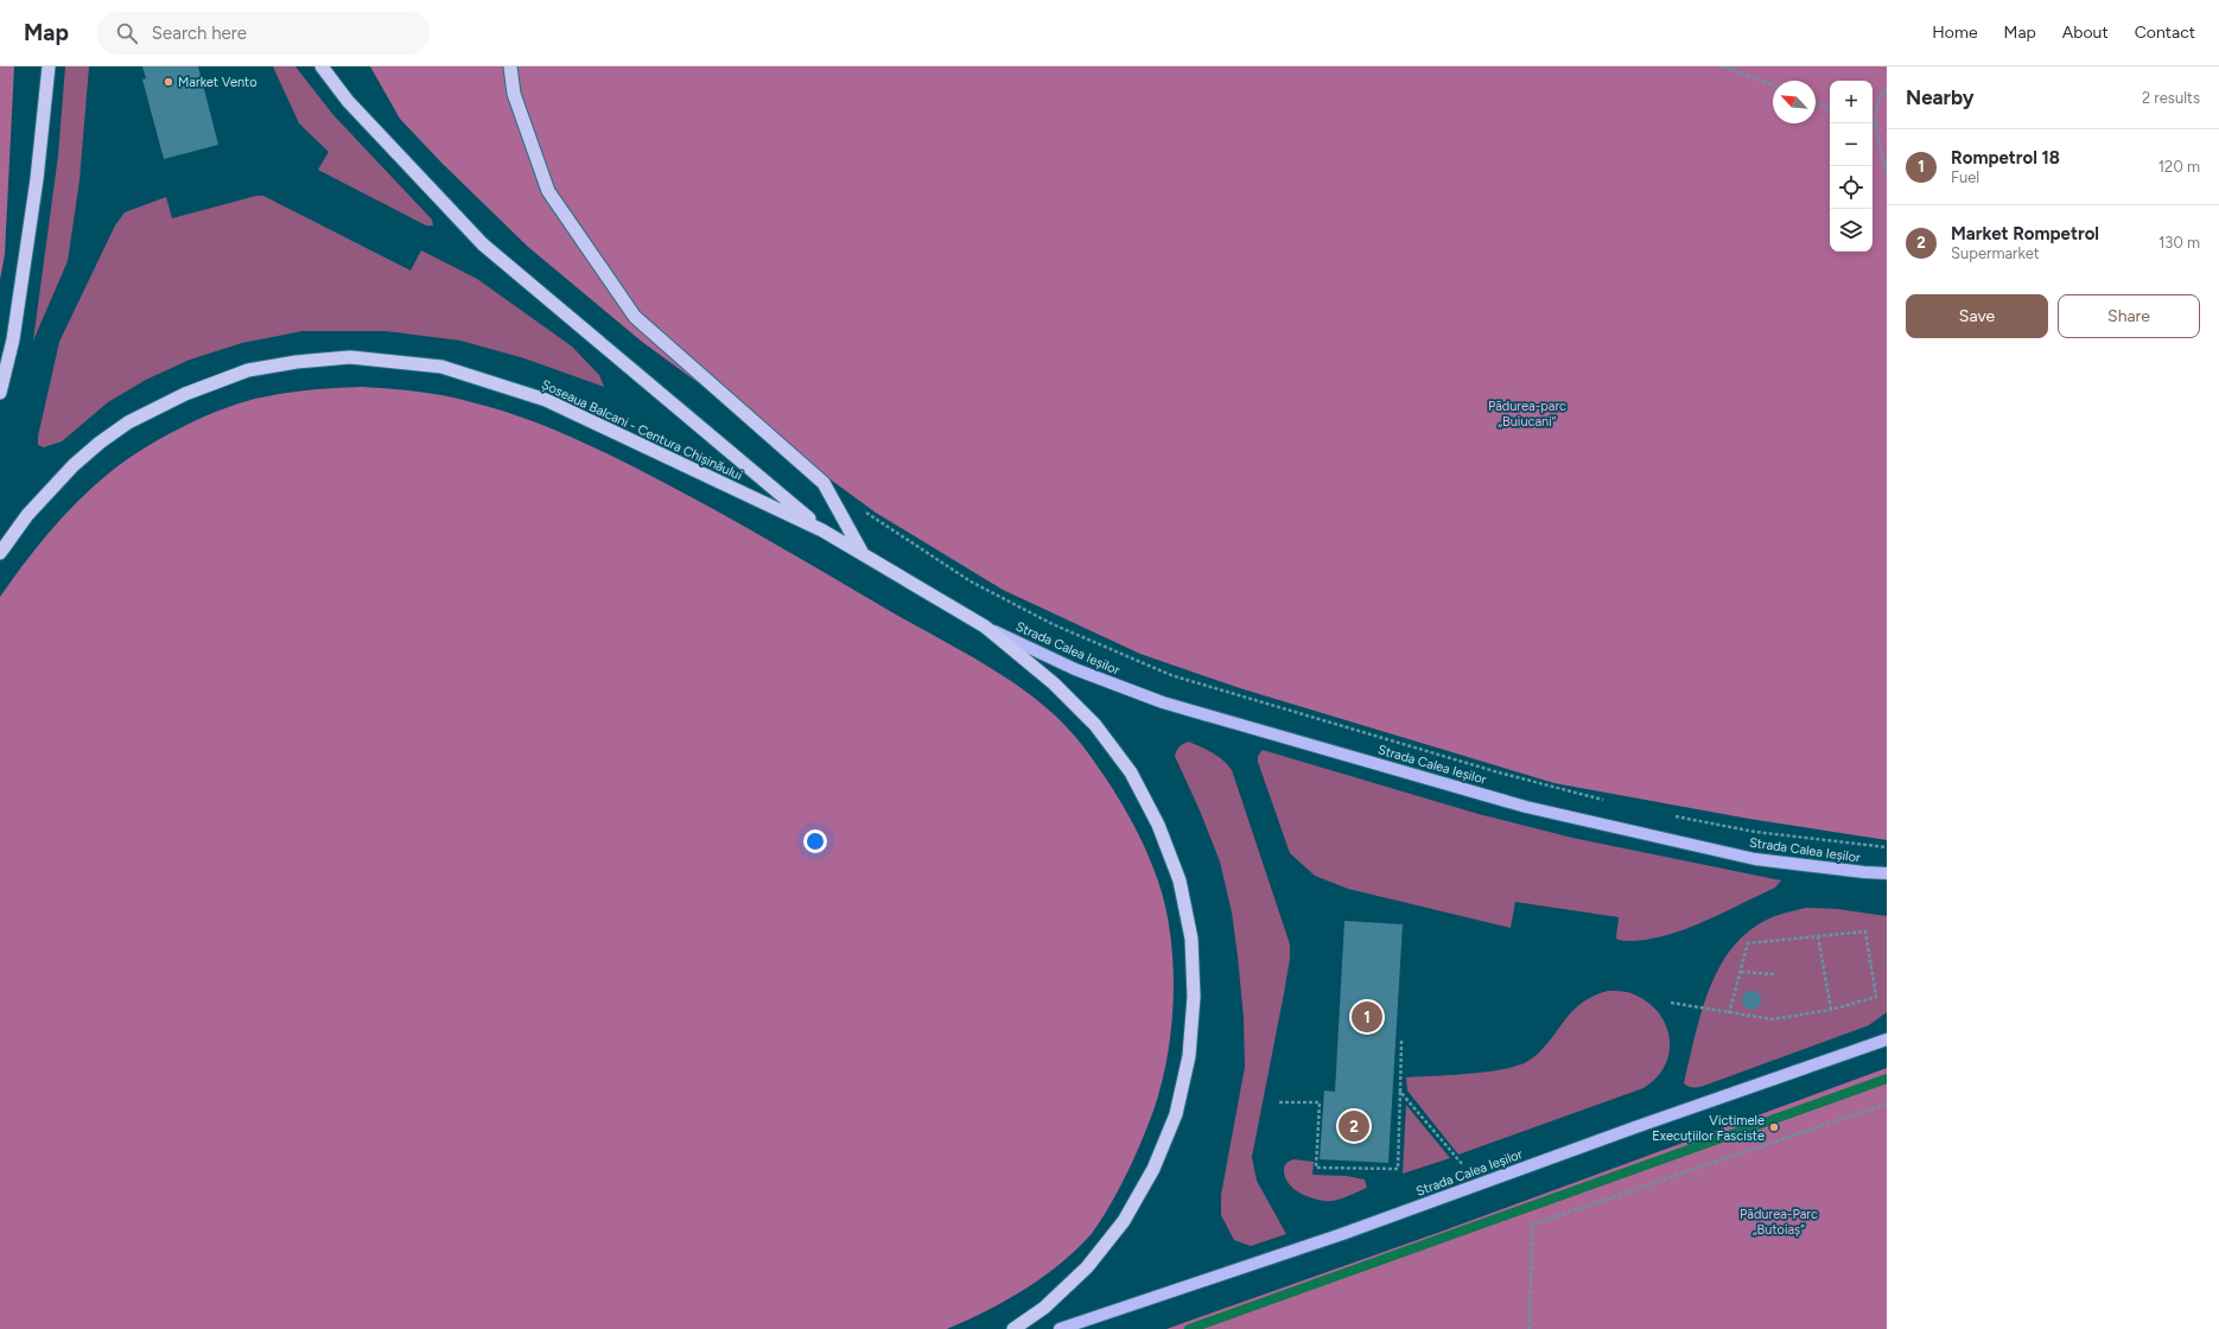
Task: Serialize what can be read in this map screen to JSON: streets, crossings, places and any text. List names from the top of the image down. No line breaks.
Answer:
{"streets":{"highway":["Șoseaua Balcani - Centura Chișinăului"],"main road":["Strada Calea Ieșilor"]},"crossings":[["Șoseaua Balcani - Centura Chișinăului","Strada Calea Ieșilor"]],"parks":["Pădurea-parc „Buiucani”","Pădurea-Parc „Butoiaș”"],"places":["Market Vento","Victimele Execuțiilor Fasciste"],"north":"top left","page":{"header":"Map","search":"Search here","nav":["Home","Map","About","Contact"],"heading":["Nearby","2 results"],"map_buttons":["+","−"],"list":[{"mark":"1","name":"Rompetrol 18","note":"Fuel","value":"120 m"},{"mark":"2","name":"Market Rompetrol","note":"Supermarket","value":"130 m"}],"buttons":["Save","Share"],"pins":["1","2"]}}
